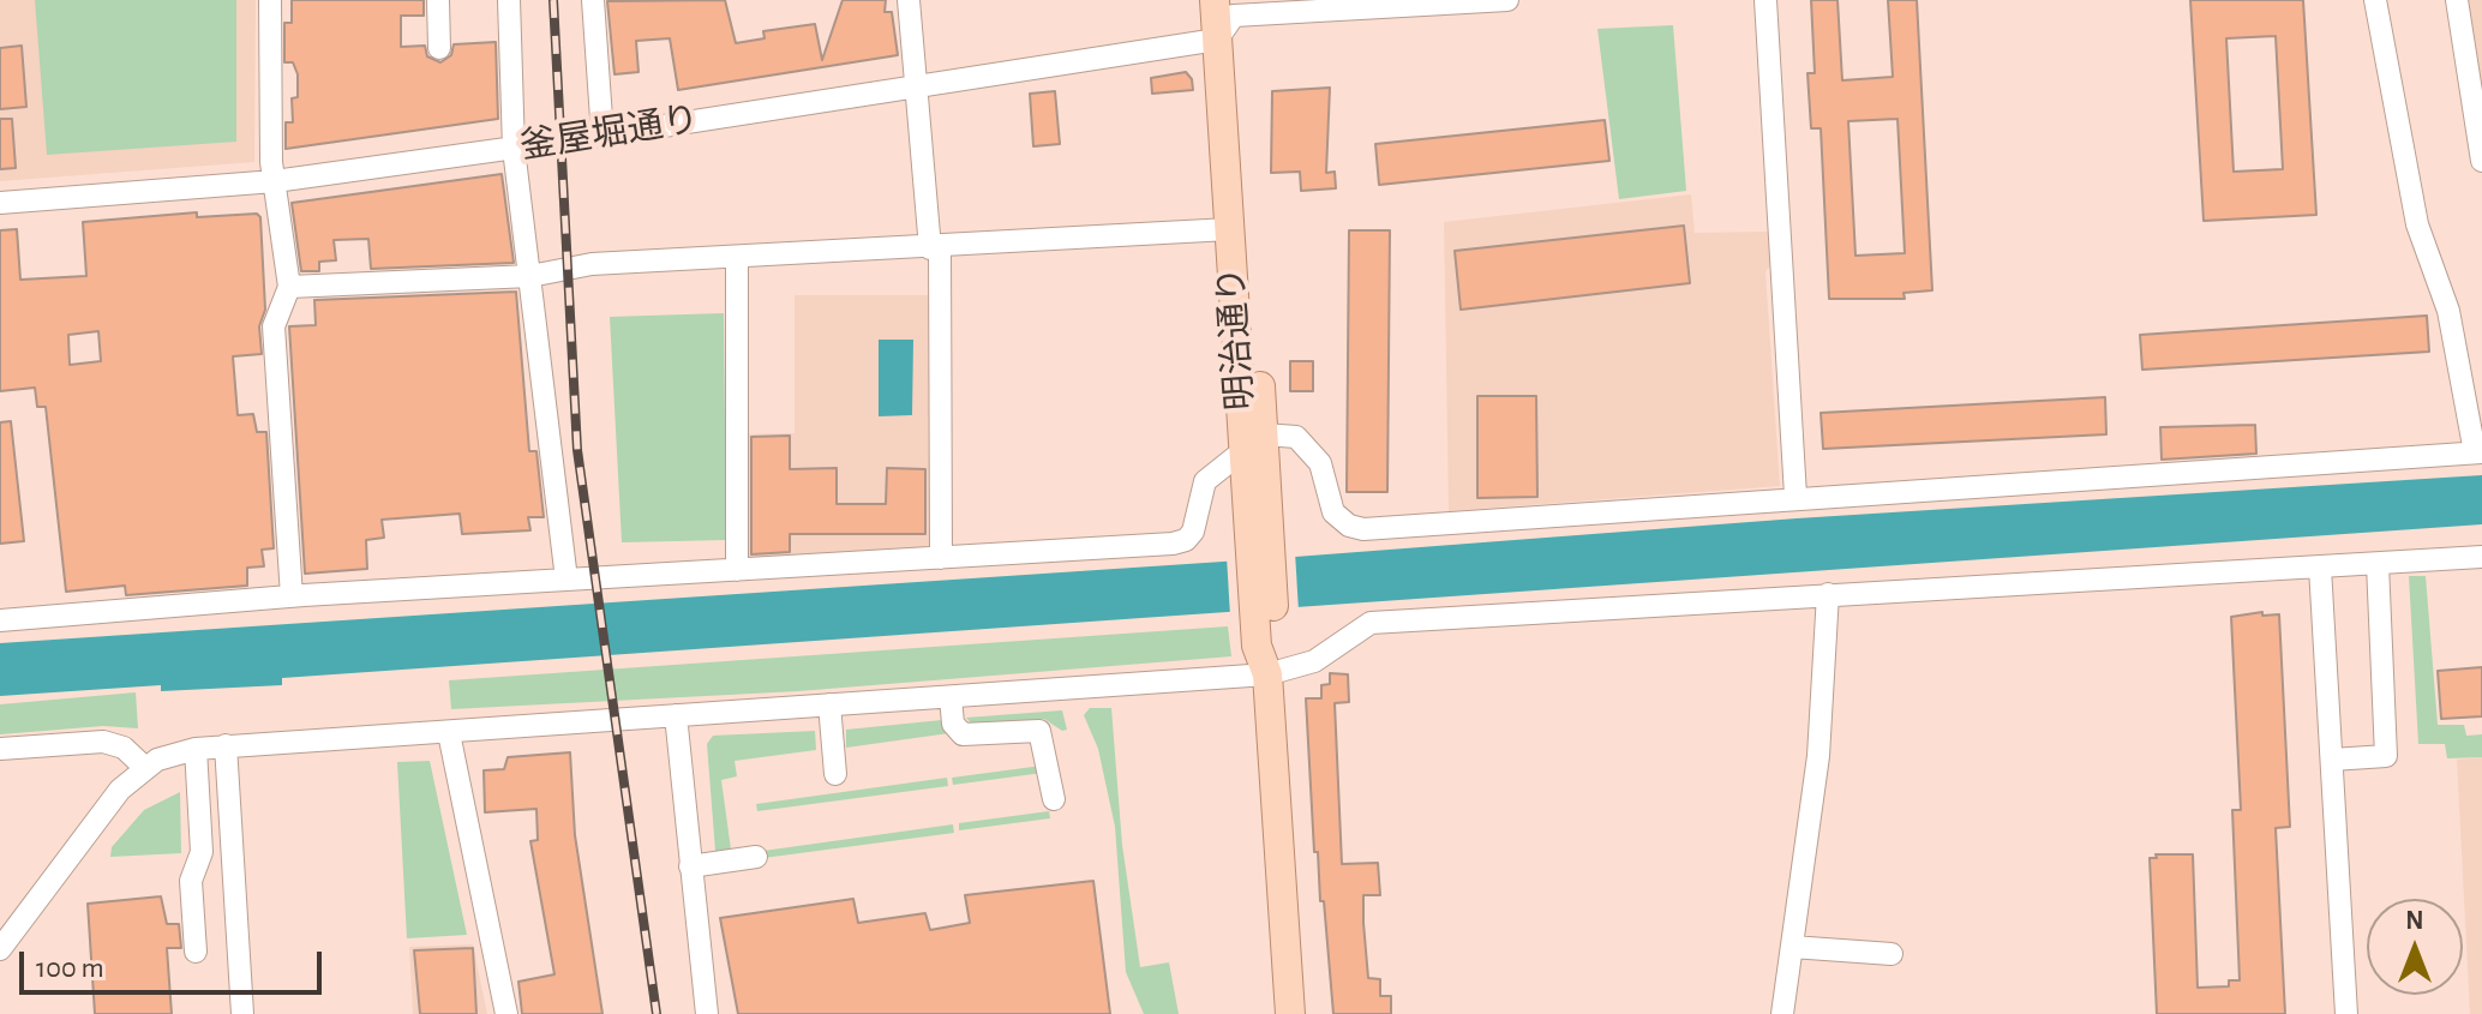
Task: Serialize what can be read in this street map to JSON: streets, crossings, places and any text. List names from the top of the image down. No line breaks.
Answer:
{"streets":{"main road":["明治通り"],"street":["釜屋堀通り"]},"crossings":[["釜屋堀通り","明治通り"]],"scale_bar":"100 m","north":"top"}
